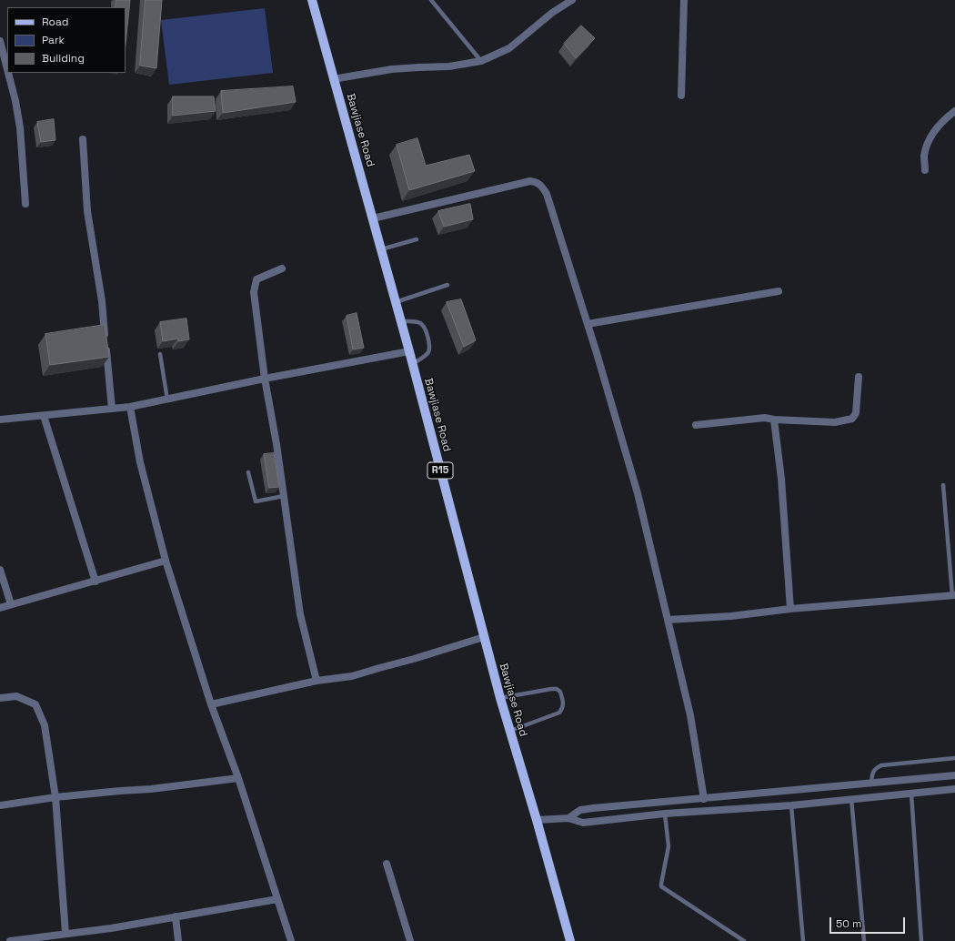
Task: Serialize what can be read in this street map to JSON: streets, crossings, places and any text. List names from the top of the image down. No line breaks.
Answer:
{"streets":{"main road":["Bawjiase Road","R15"]},"legend":["Road","Park","Building"],"scale_bar":"50 m"}
